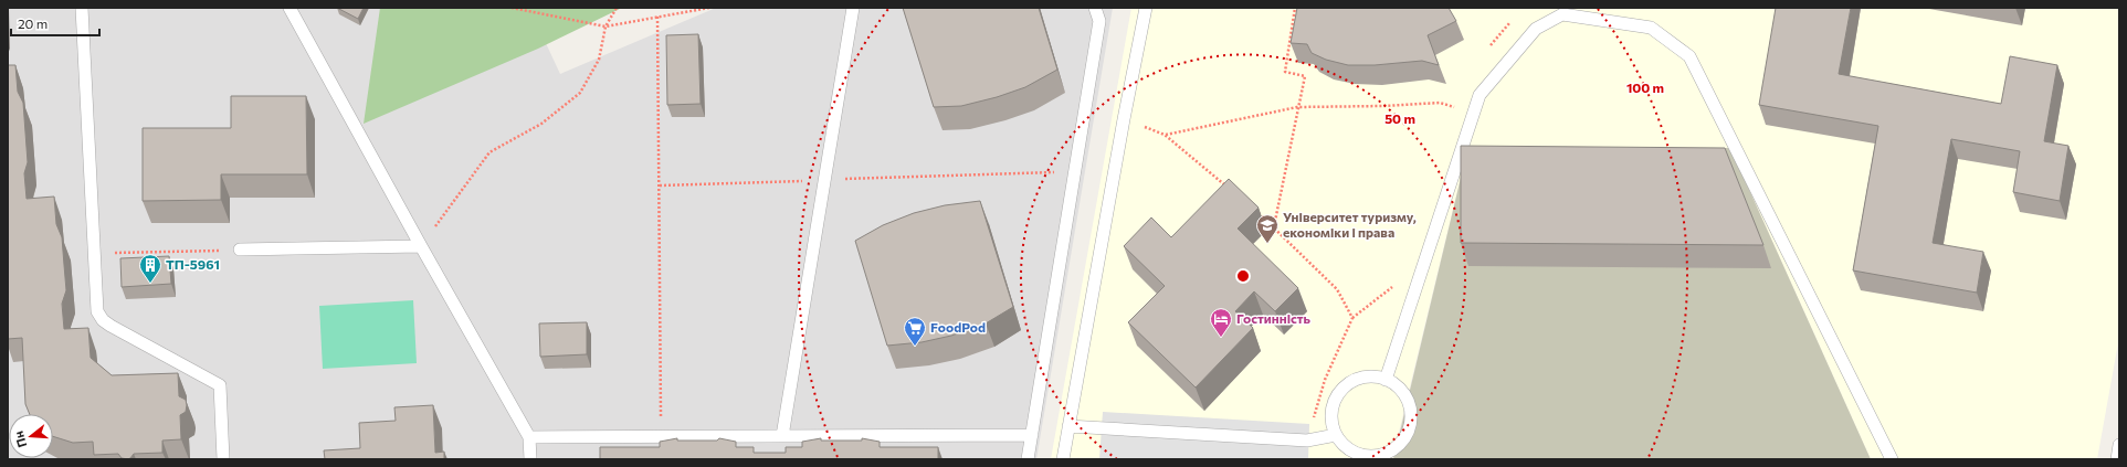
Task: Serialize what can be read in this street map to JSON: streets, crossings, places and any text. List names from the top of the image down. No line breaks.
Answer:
{"places":{"school or university":["Університет туризму, економіки і права"],"building":["ТП-5961"],"hotel":["Гостинність"],"supermarket":["FoodPod"]},"scale_bar":"20 m","north":"left","rings":["100 m","50 m"]}
